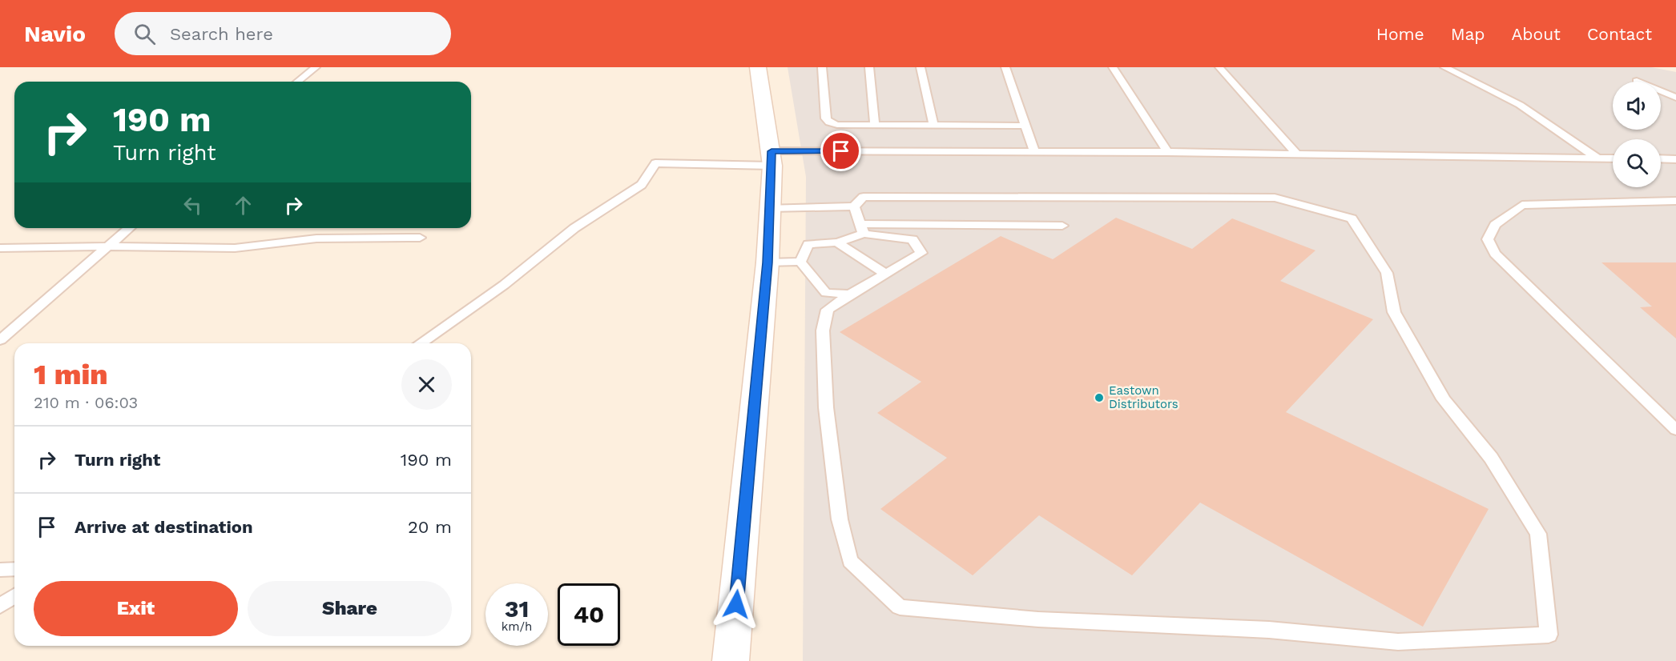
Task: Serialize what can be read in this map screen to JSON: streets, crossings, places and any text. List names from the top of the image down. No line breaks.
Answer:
{"places":["Eastown Distributors"],"page":{"header":"Navio","search":"Search here","nav":["Home","Map","About","Contact"],"turn":["190 m","Turn right"],"heading":["1 min","210 m · 06:03"],"list":[{"name":"Turn right","value":"190 m"},{"name":"Arrive at destination","value":"20 m"}],"buttons":["Exit","Share"],"speed":"31 km/h","limit":"40"}}
